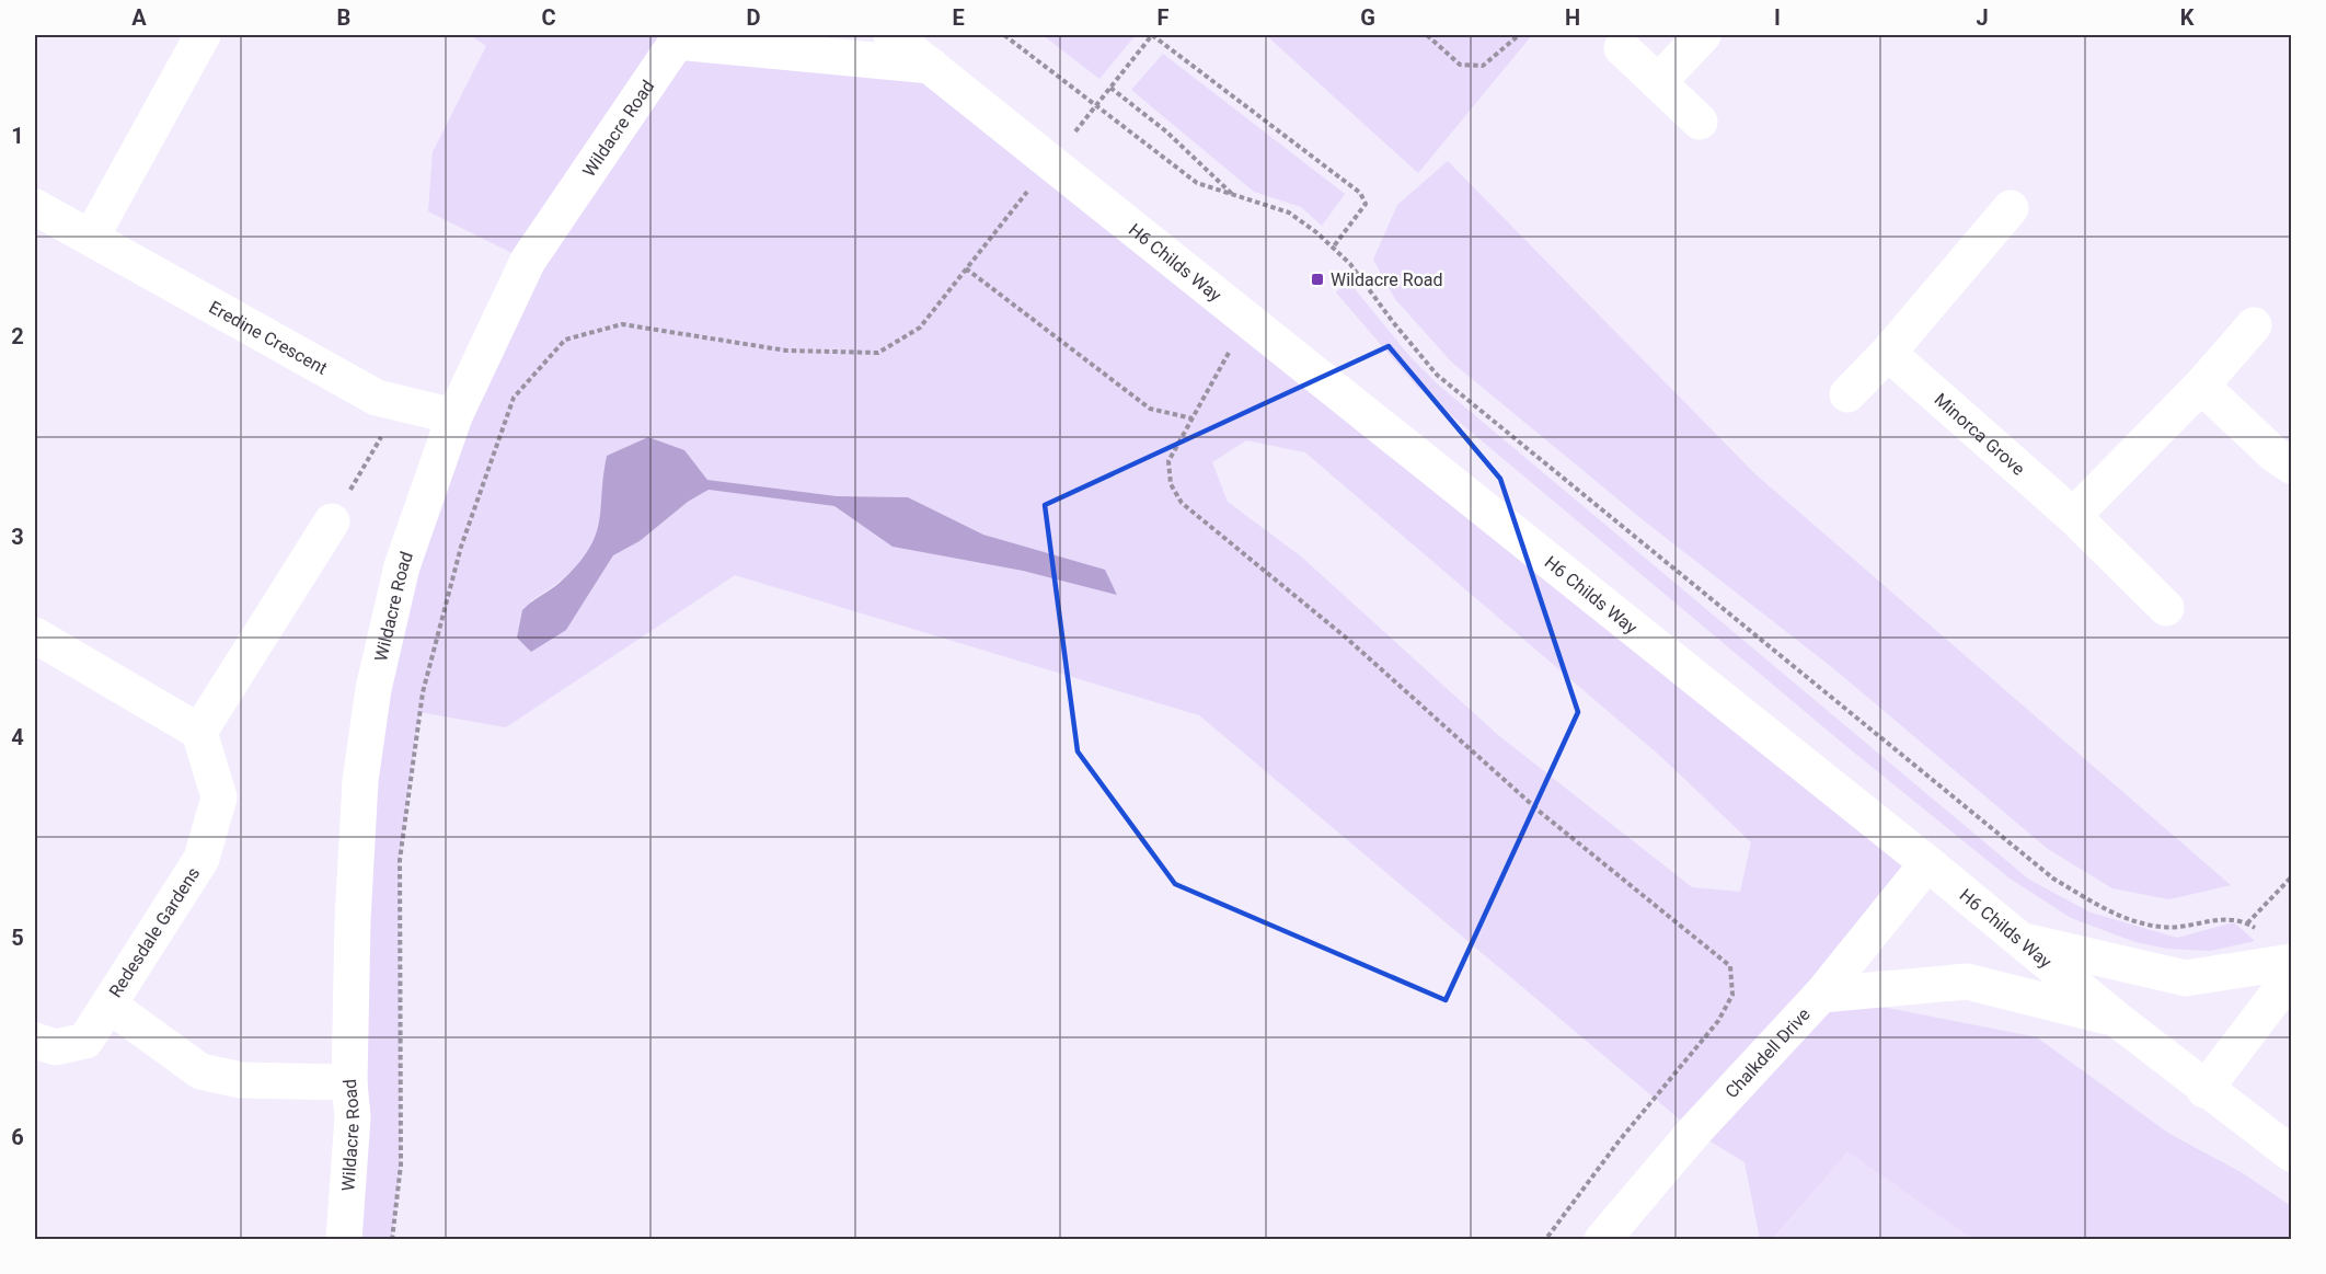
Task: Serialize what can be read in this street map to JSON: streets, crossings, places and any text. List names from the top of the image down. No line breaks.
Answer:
{"streets":{"street":["Wildacre Road","H6 Childs Way","Eredine Crescent","Minorca Grove","Redesdale Gardens","Chalkdell Drive"]},"crossings":[["Wildacre Road","H6 Childs Way"],["Wildacre Road","Eredine Crescent"],["H6 Childs Way","Chalkdell Drive"]],"places":{"transit":["Wildacre Road"]},"grid":{"columns":["A","B","C","D","E","F","G","H","I","J","K"],"rows":["1","2","3","4","5","6"]}}
